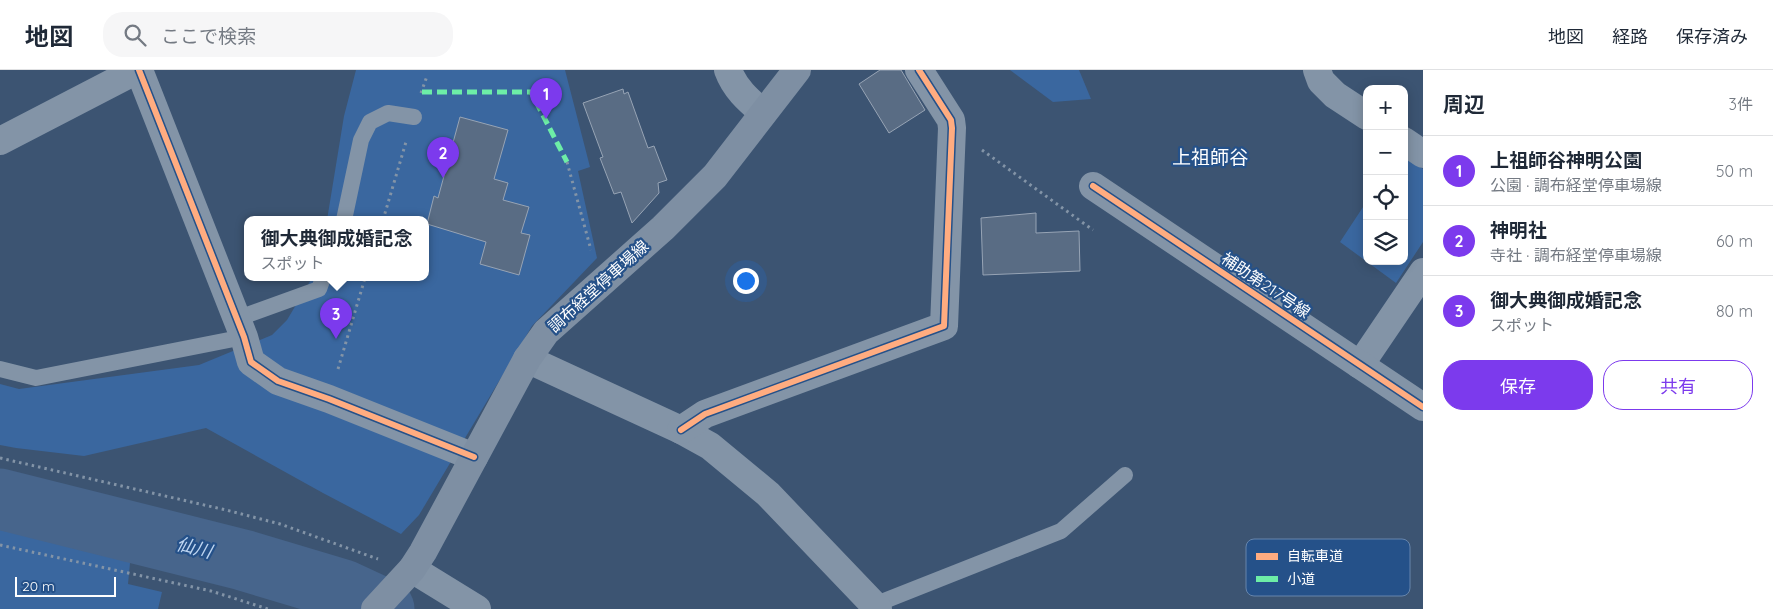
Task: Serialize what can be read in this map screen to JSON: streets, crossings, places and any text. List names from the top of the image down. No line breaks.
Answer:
{"streets":{"main road":["調布経堂停車場線"],"street":["補助第217号線"]},"districts":["上祖師谷"],"water":["仙川"],"legend":["自転車道","小道"],"scale_bar":"20 m","page":{"header":"地図","search":"ここで検索","nav":["地図","経路","保存済み"],"heading":["周辺","3件"],"pins":["1","2","3"],"map_buttons":["+","−"],"list":[{"mark":"1","name":"上祖師谷神明公園","note":"公園 · 調布経堂停車場線","value":"50 m"},{"mark":"2","name":"神明社","note":"寺社 · 調布経堂停車場線","value":"60 m"},{"mark":"3","name":"御大典御成婚記念","note":"スポット","value":"80 m"}],"popup":["御大典御成婚記念","スポット"],"buttons":["保存","共有"],"scale":"20 m"}}
